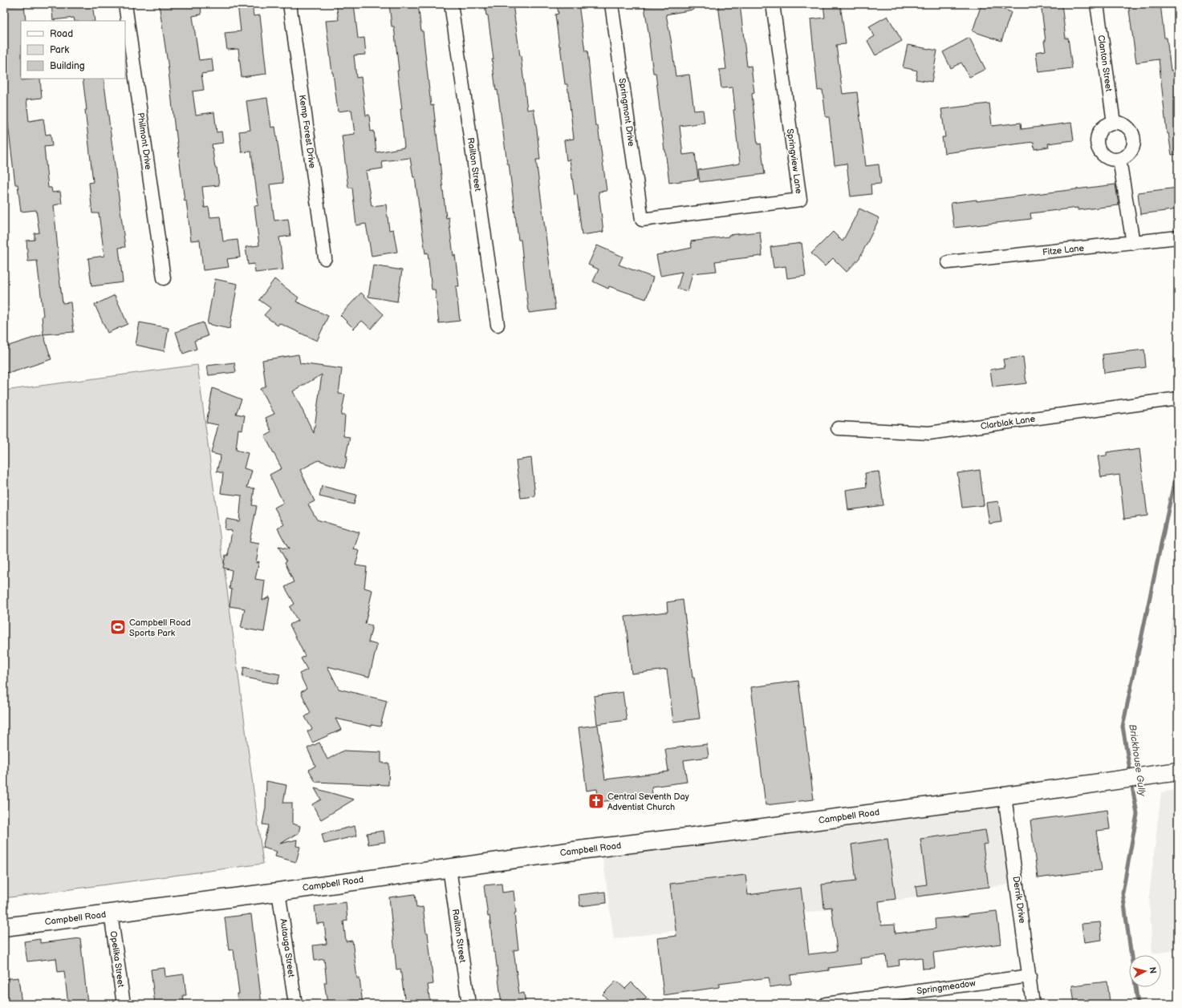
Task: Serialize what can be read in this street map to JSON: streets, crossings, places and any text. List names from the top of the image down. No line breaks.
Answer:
{"streets":{"street":["Clanton Street","Springmont Drive","Kemp Forest Drive","Philmont Drive","Springview Lane","Railton Street","Fitze Lane","Clarblak Lane","Campbell Road","Derrik Drive","Autauga Street","Opelika Street","Springmeadow"]},"crossings":[["Springmont Drive","Springview Lane"],["Railton Street","Campbell Road"],["Campbell Road","Derrik Drive"],["Campbell Road","Autauga Street"],["Campbell Road","Opelika Street"],["Derrik Drive","Springmeadow"]],"water":["Brickhouse Gully"],"places":{"sports":["Campbell Road Sports Park"],"church":["Central Seventh Day Adventist Church"]},"legend":["Road","Park","Building"],"north":"right"}
